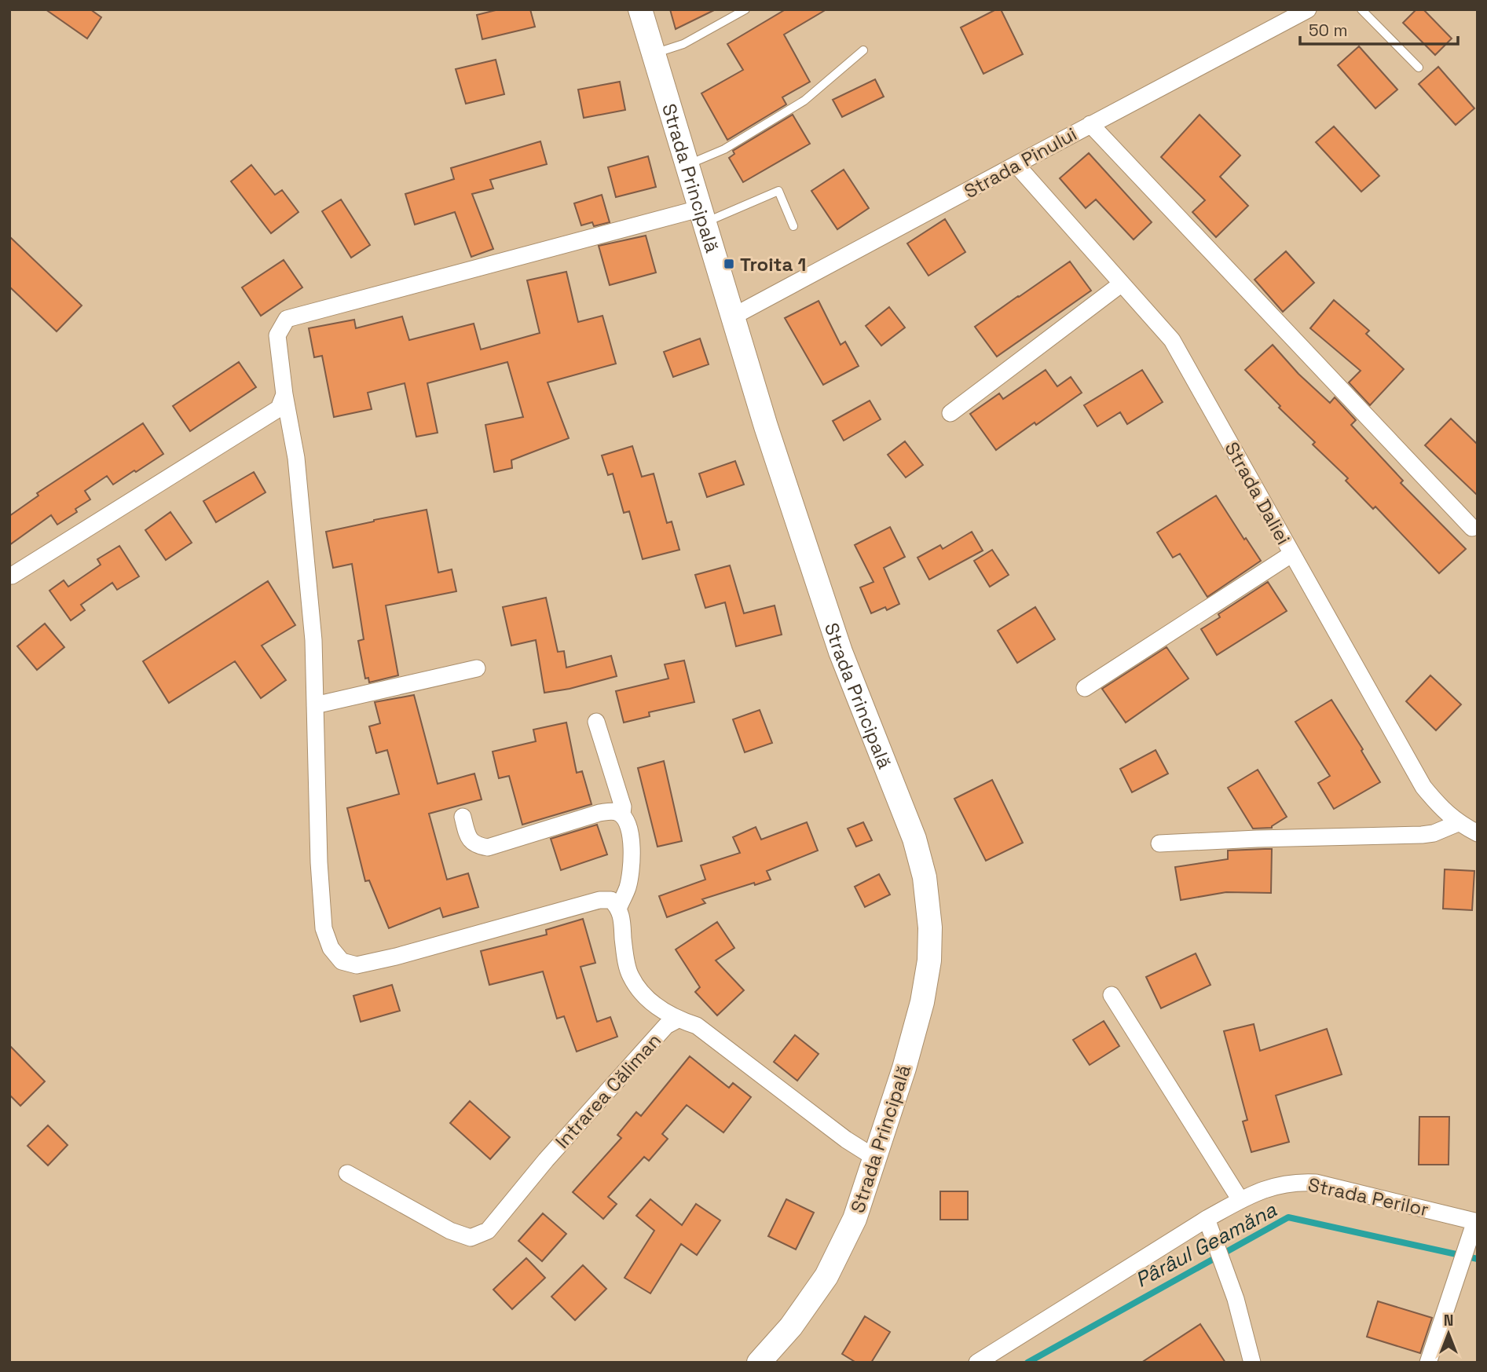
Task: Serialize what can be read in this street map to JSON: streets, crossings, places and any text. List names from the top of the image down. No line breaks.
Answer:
{"streets":{"main road":["Strada Principală"],"street":["Strada Pinului","Strada Daliei","Intrarea Căliman","Strada Perilor"]},"crossings":[["Strada Pinului","Strada Principală"],["Strada Pinului","Strada Daliei"],["Strada Principală","Intrarea Căliman"]],"water":["Pârâul Geamăna"],"places":{"transit":["Troita 1"]},"scale_bar":"50 m","north":"top"}
